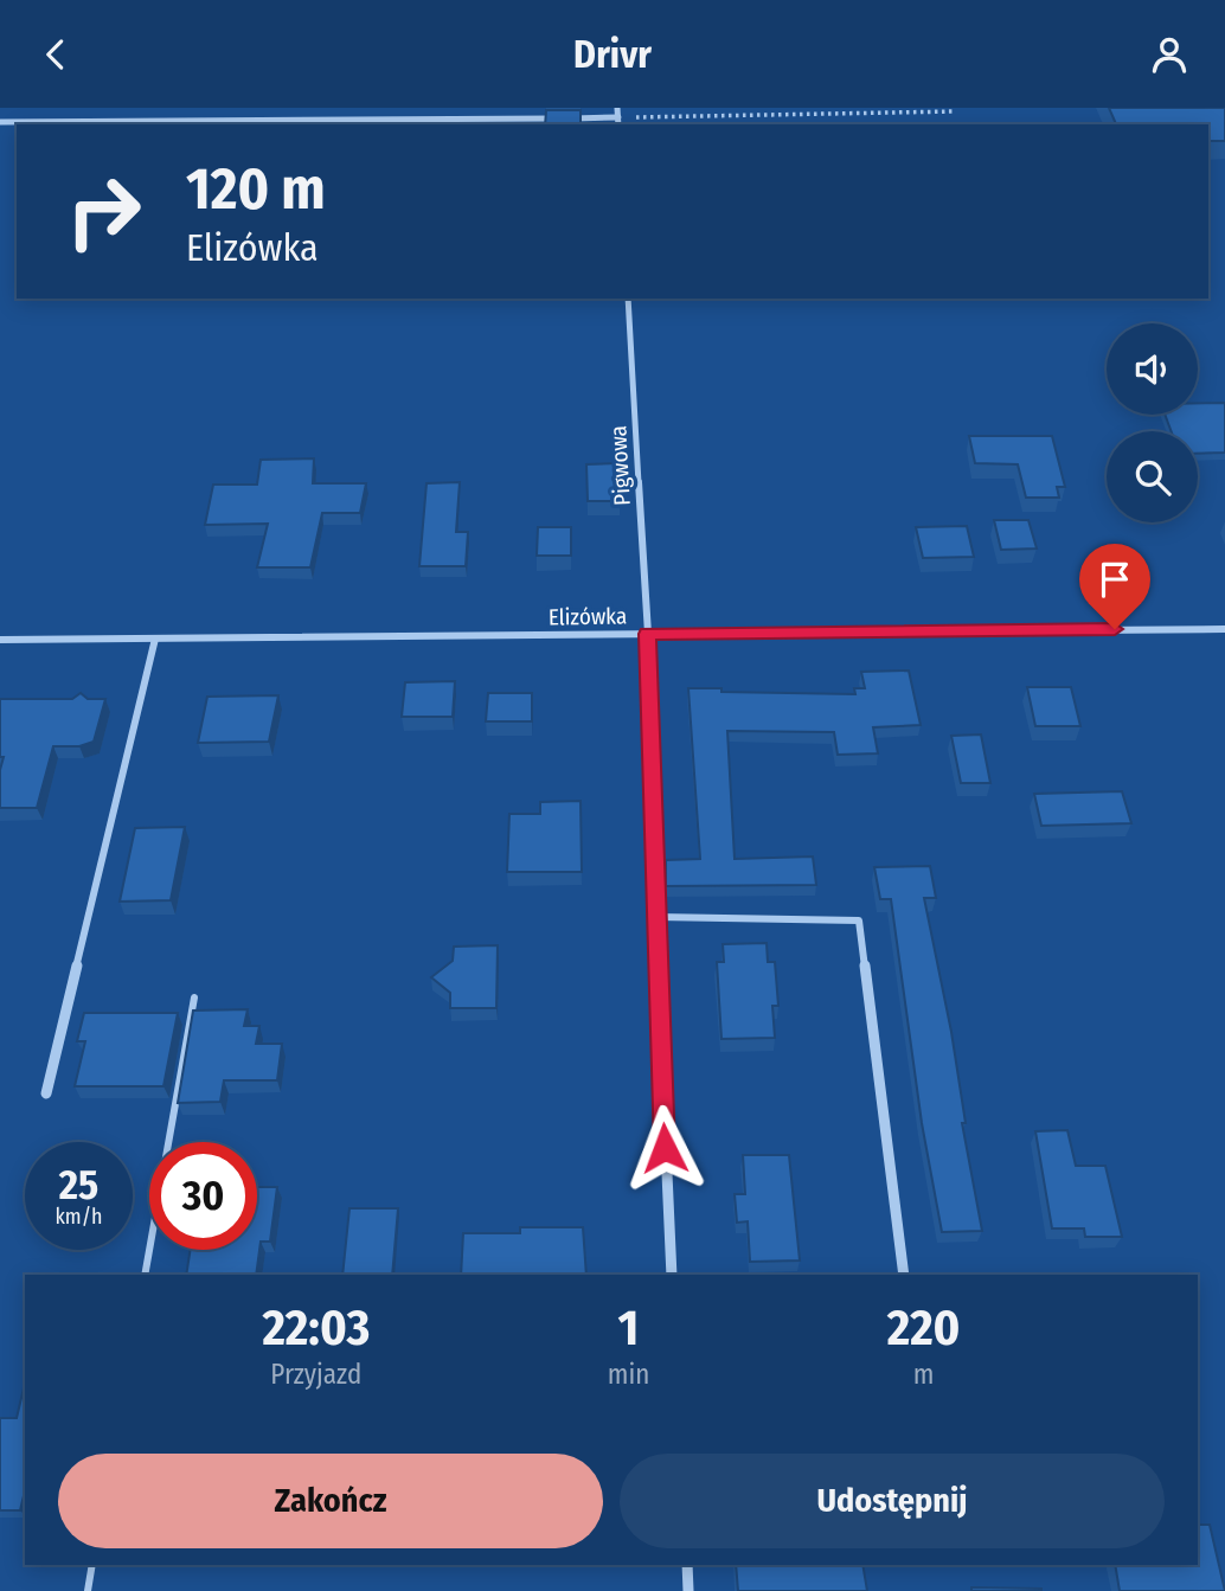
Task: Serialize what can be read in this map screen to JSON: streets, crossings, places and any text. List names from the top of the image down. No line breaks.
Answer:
{"streets":{"street":["Pigwowa","Elizówka"]},"crossings":[["Pigwowa","Elizówka"]],"page":{"header":"Drivr","turn":["120 m","Elizówka"],"speed":"25 km/h","limit":"30","eta":["22:03","Przyjazd","1","min","220","m"],"buttons":["Zakończ","Udostępnij"]}}
